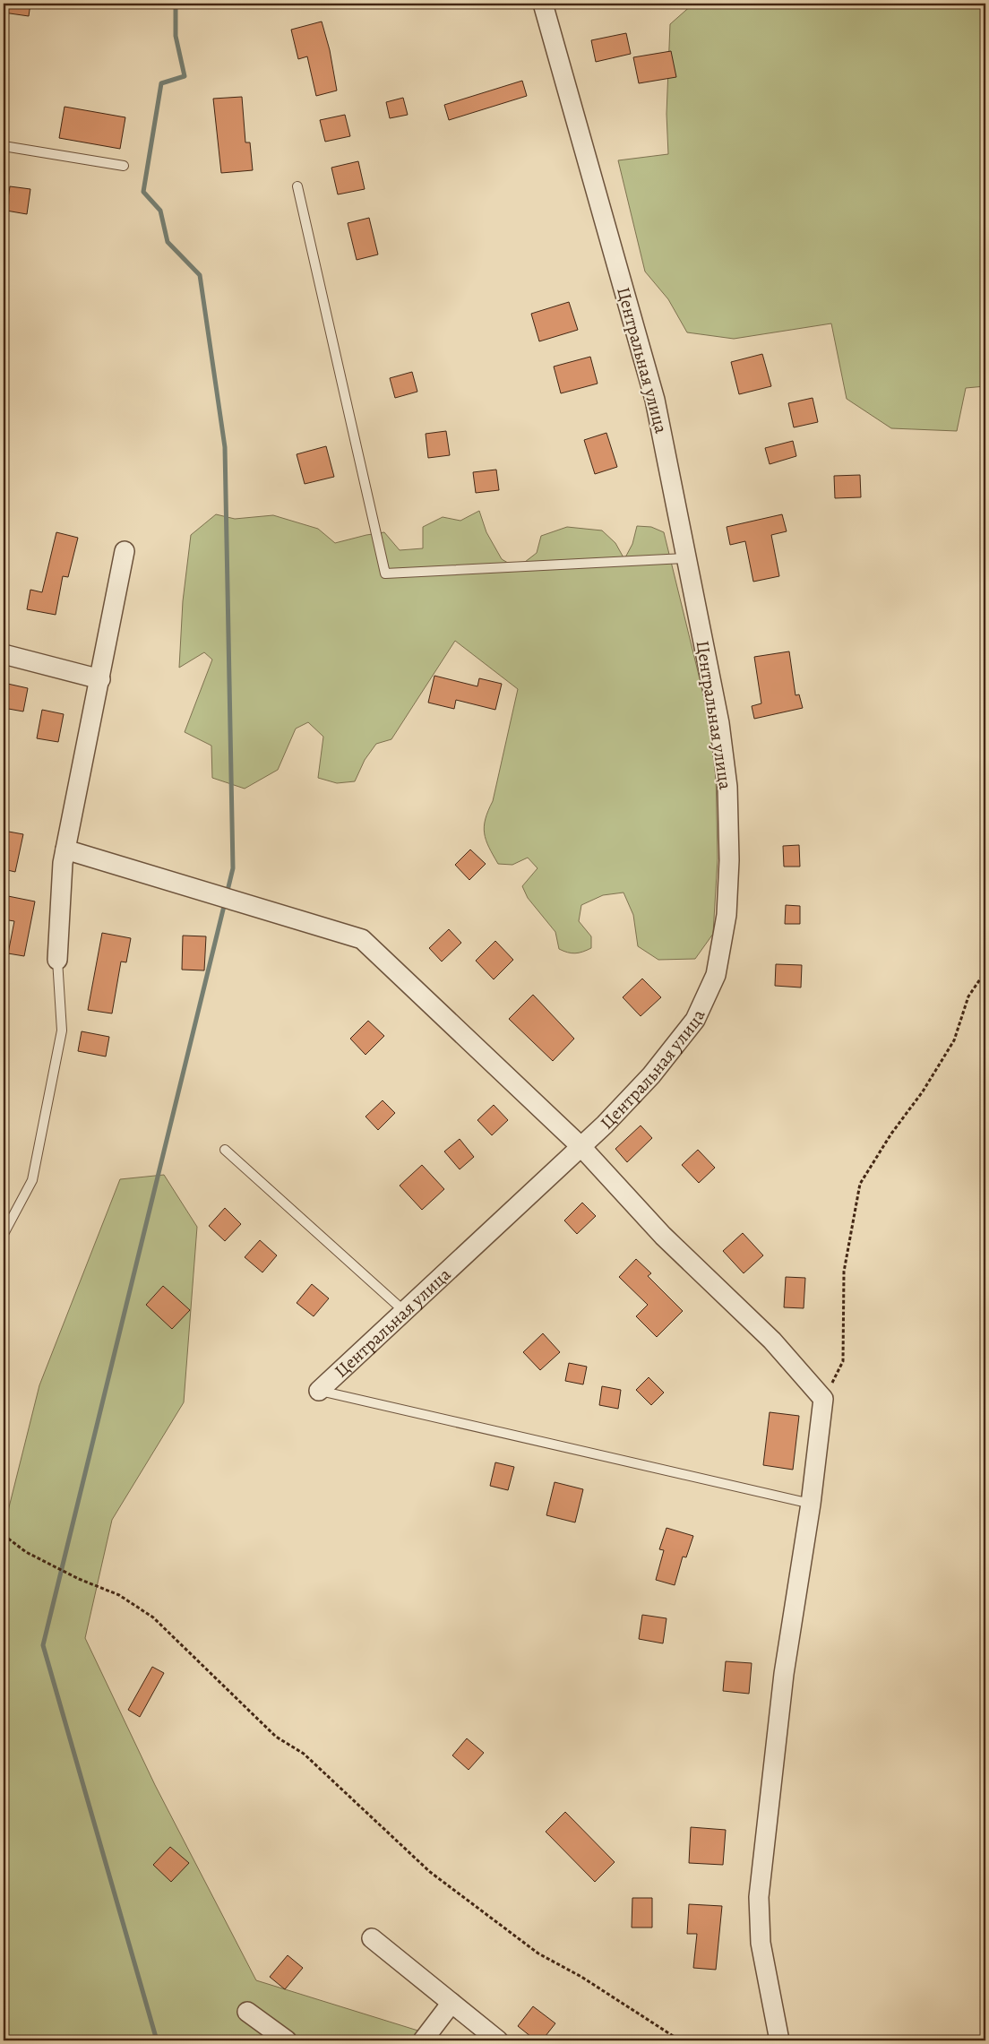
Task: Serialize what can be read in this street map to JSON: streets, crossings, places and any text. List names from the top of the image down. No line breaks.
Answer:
{"streets":{"street":["Центральная улица"]}}
